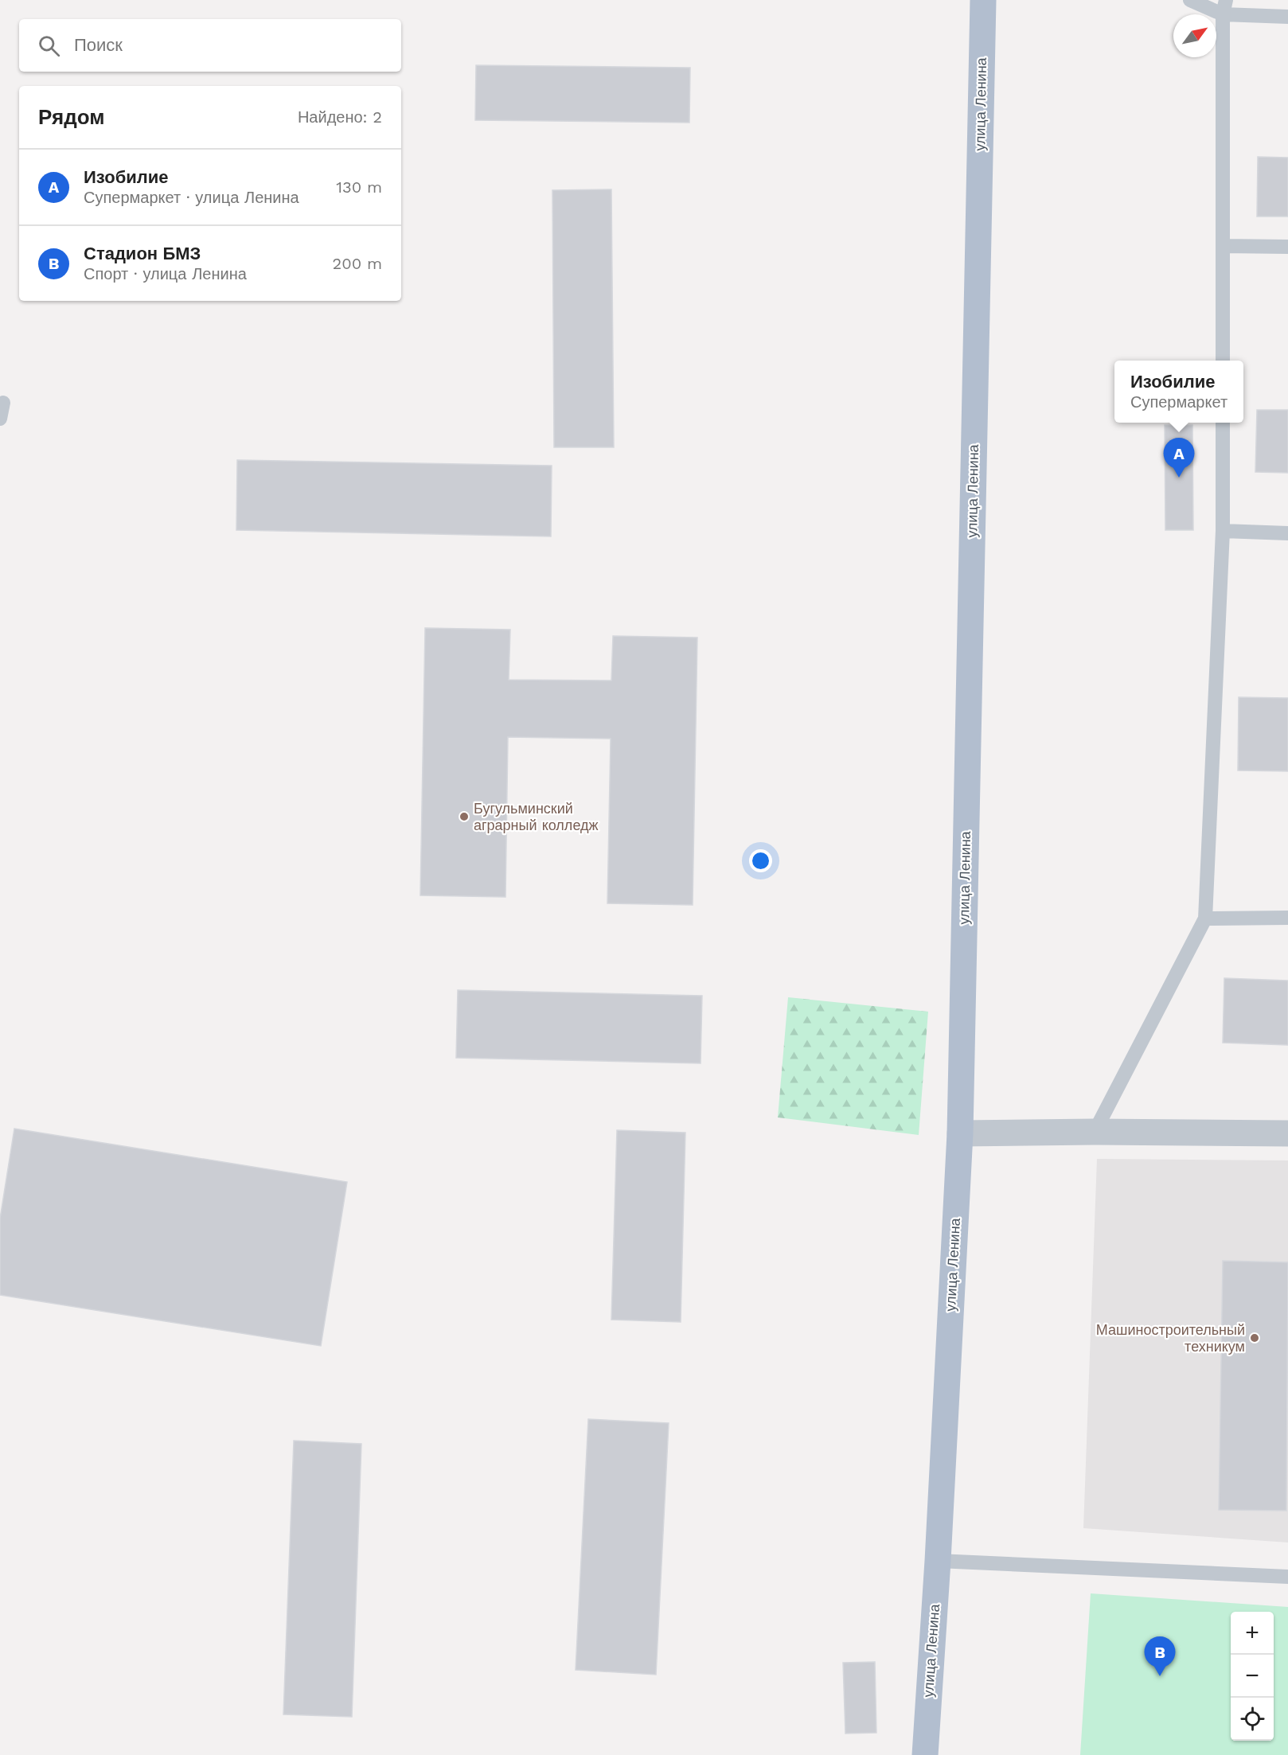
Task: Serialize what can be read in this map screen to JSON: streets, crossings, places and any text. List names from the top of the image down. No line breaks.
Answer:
{"streets":{"main road":["улица Ленина"]},"places":["Бугульминский аграрный колледж","Машиностроительный техникум"],"north":"top right","page":{"search":"Поиск","heading":["Рядом","Найдено: 2"],"list":[{"mark":"A","name":"Изобилие","note":"Супермаркет · улица Ленина","value":"130 m"},{"mark":"B","name":"Стадион БМЗ","note":"Спорт · улица Ленина","value":"200 m"}],"popup":["Изобилие","Супермаркет"],"pins":["A","B"],"map_buttons":["+","−"]}}
